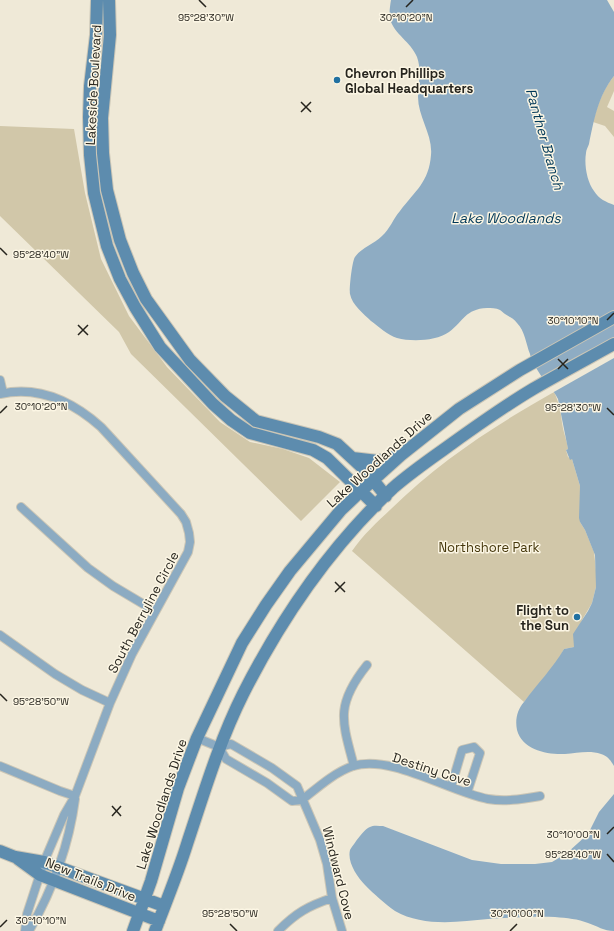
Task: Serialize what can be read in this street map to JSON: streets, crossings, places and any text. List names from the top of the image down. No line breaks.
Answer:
{"streets":{"street":["Lakeside Boulevard","Lake Woodlands Drive","South Berryline Circle","Destiny Cove","Windward Cove","New Trails Drive"]},"crossings":[["Lakeside Boulevard","Lake Woodlands Drive"],["Lake Woodlands Drive","Windward Cove"],["Lake Woodlands Drive","New Trails Drive"],["South Berryline Circle","New Trails Drive"],["Destiny Cove","Windward Cove"]],"water":["Panther Branch","Lake Woodlands"],"parks":["Northshore Park"],"places":["Chevron Phillips Global Headquarters","Flight to the Sun"],"coordinates":["95°28'30\"W","30°10'20\"N","95°28'40\"W","30°10'10\"N","95°28'50\"W","30°10'00\"N"]}
